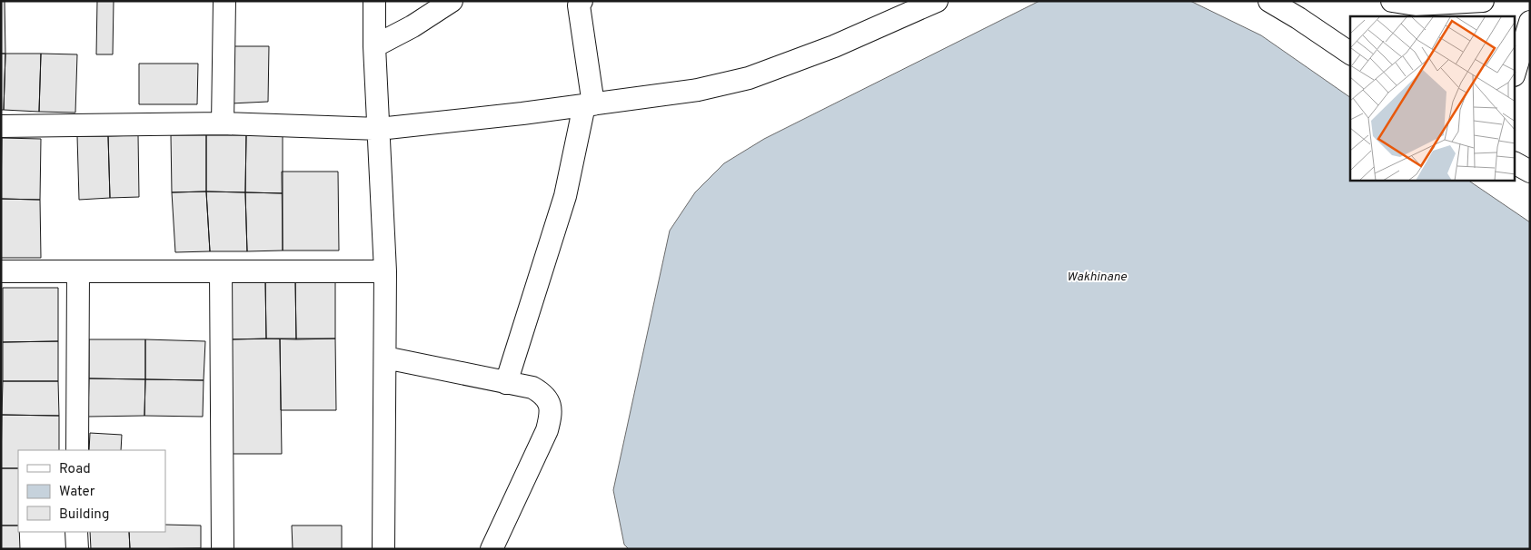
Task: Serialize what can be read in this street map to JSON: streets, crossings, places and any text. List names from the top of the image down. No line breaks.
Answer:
{"water":["Wakhinane"],"legend":["Road","Water","Building"]}
